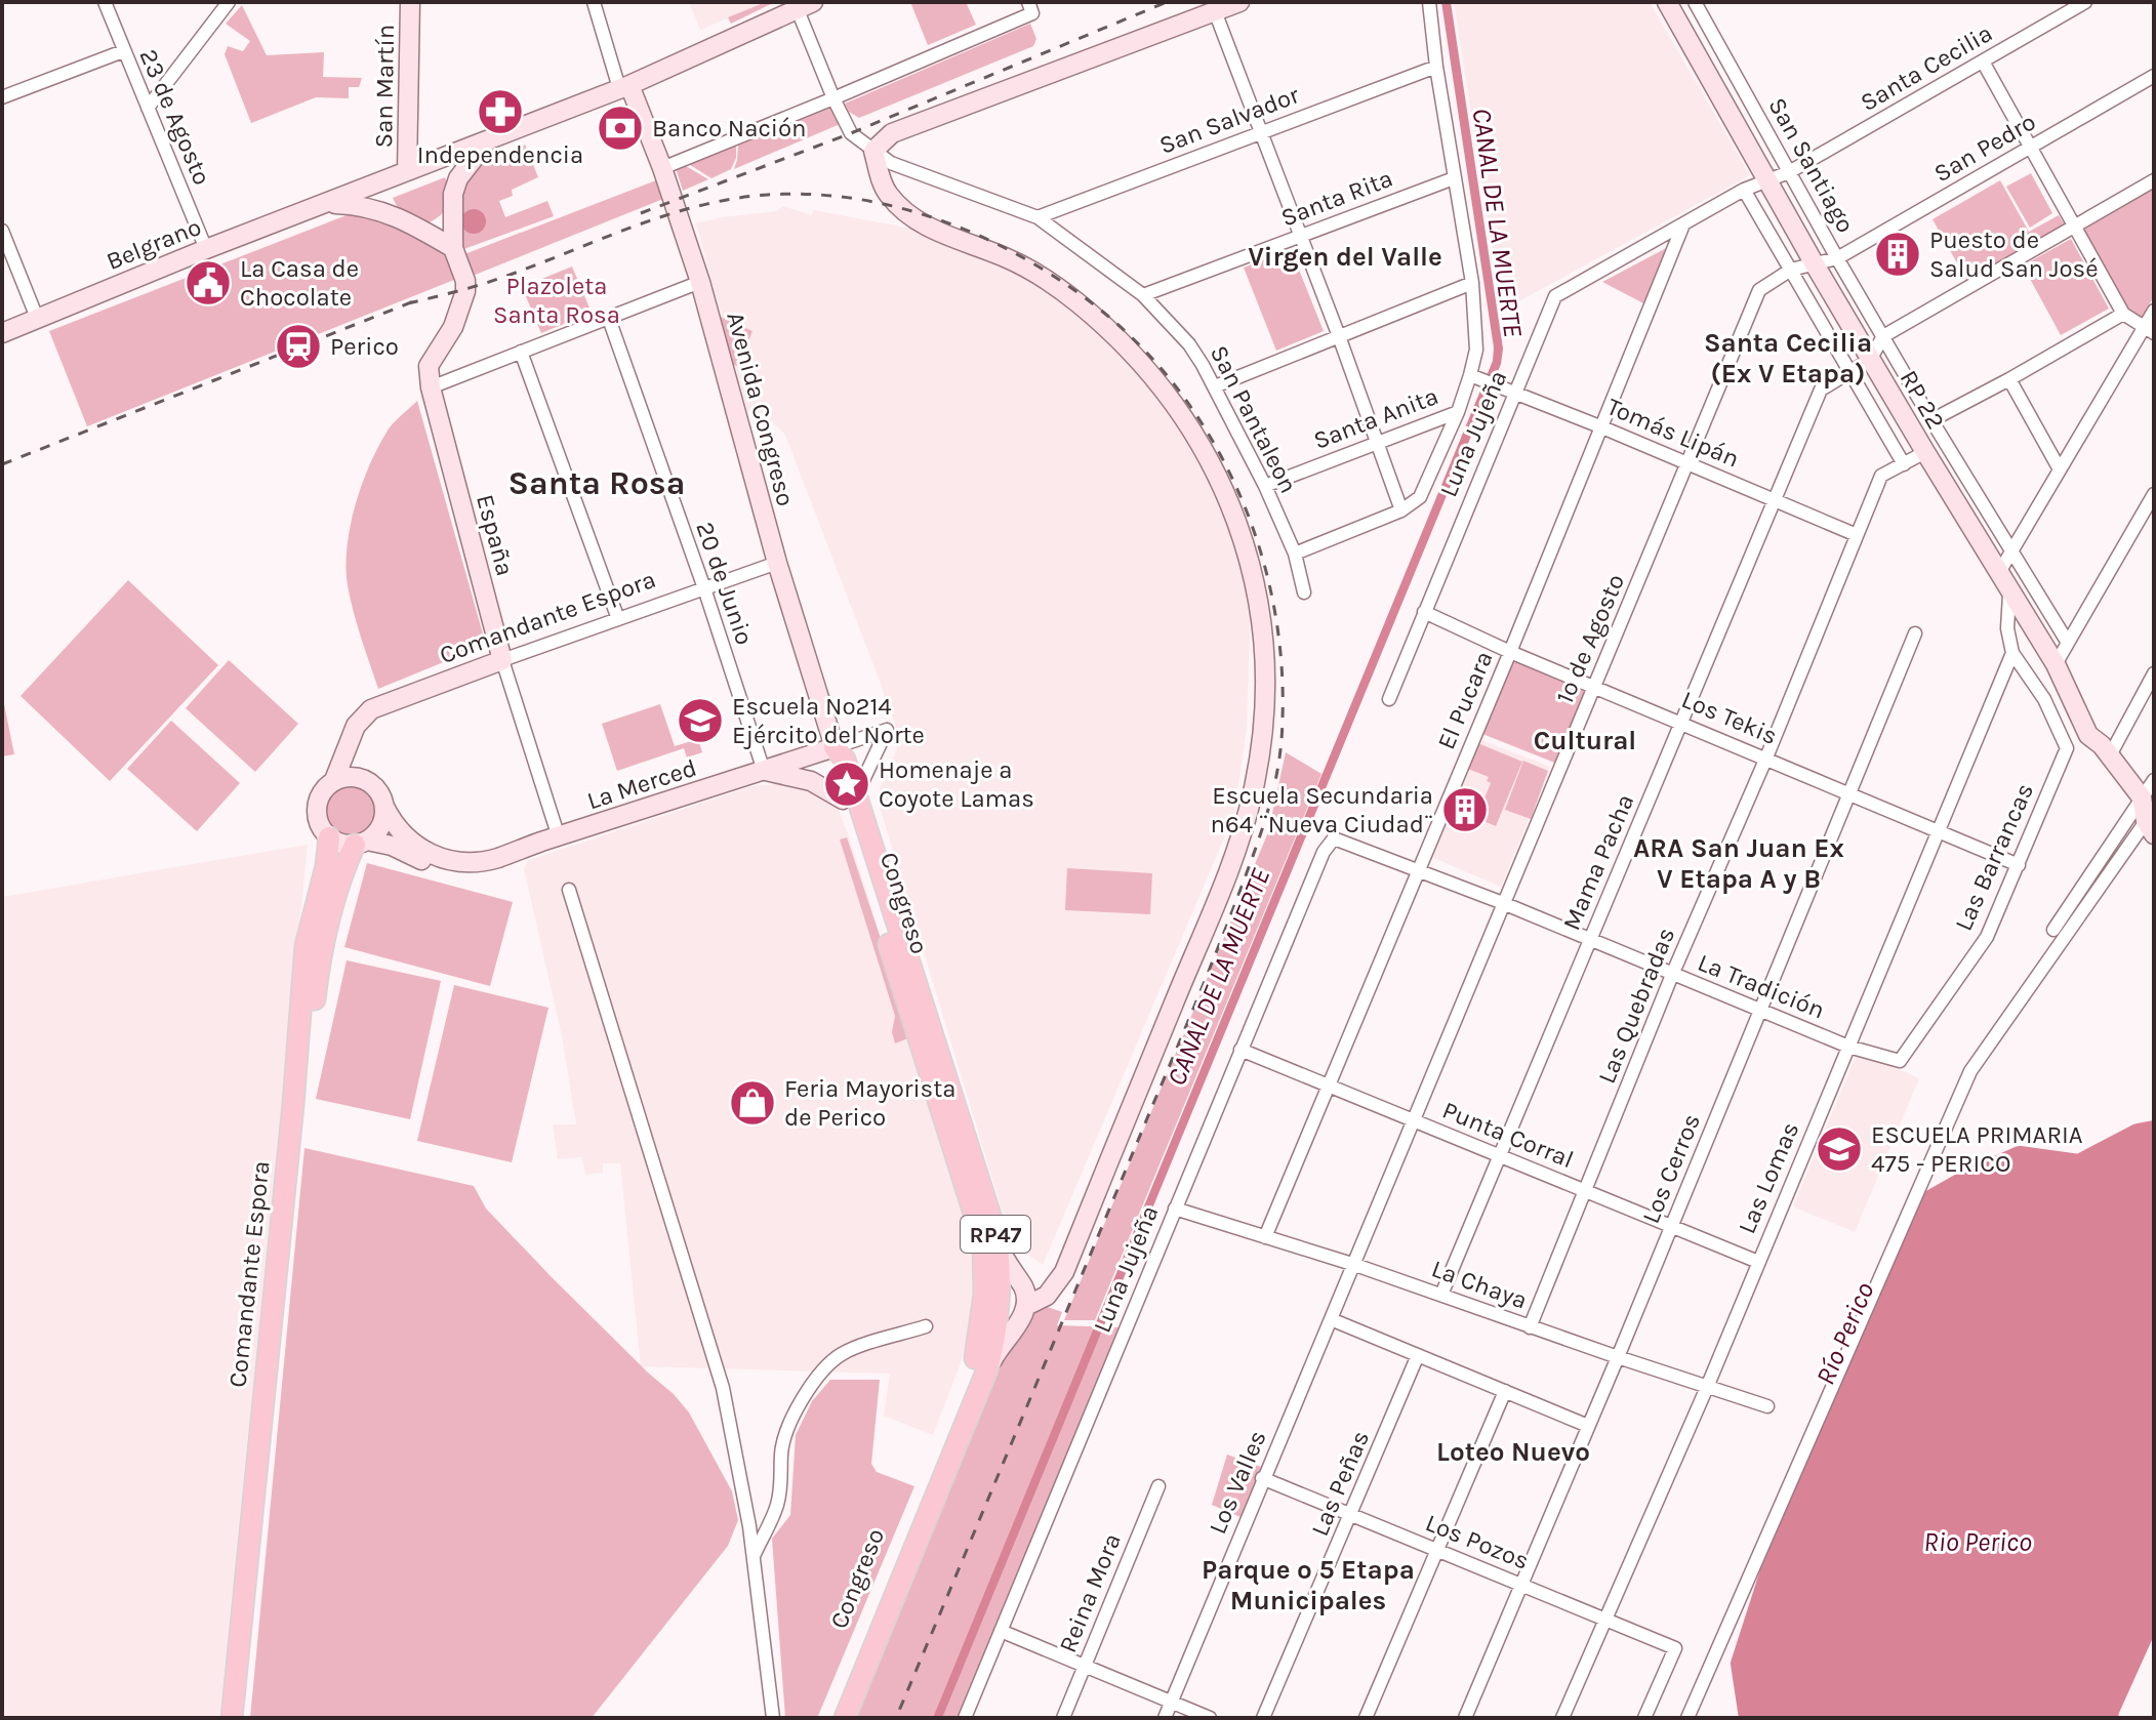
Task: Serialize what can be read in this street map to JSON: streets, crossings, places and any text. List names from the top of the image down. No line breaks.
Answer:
{"streets":{"main road":["Comandante Espora","Congreso","RP47"],"street":["Santa Cecilia","San Martín","23 de Agosto","San Salvador","San Pedro","San Santiago","Santa Rita","Belgrano","RP 22","Avenida Congreso","Santa Anita","San Pantaleon","Tomás Lipán","Luna Jujeña","España","20 de Junio","1º de Agosto","El Pucara","Los Tekis","La Merced","Las Barrancas","Mama Pacha","La Tradición","Las Quebradas","Punta Corral","Los Cerros","Las Lomas","La Chaya","Los Valles","Las Peñas","Los Pozos","Reina Mora"]},"crossings":[["Santa Cecilia","San Santiago"],["Santa Cecilia","Luna Jujeña"],["San Martín","Belgrano"],["23 de Agosto","Belgrano"],["San Salvador","San Pantaleon"],["San Pedro","San Santiago"],["San Pedro","1º de Agosto"],["San Santiago","Luna Jujeña"],["San Santiago","1º de Agosto"],["San Santiago","Mama Pacha"],["Santa Rita","San Pantaleon"],["Belgrano","Avenida Congreso"],["Belgrano","España"],["RP 22","Luna Jujeña"],["RP 22","1º de Agosto"],["RP 22","Mama Pacha"],["RP 22","Las Quebradas"],["Avenida Congreso","Comandante Espora"],["Avenida Congreso","La Merced"],["Avenida Congreso","Congreso"],["Santa Anita","San Pantaleon"],["Tomás Lipán","Luna Jujeña"],["Tomás Lipán","1º de Agosto"],["Tomás Lipán","El Pucara"],["Tomás Lipán","Mama Pacha"],["Tomás Lipán","Las Quebradas"],["Luna Jujeña","El Pucara"],["Luna Jujeña","Los Tekis"],["Luna Jujeña","La Tradición"],["Luna Jujeña","Punta Corral"],["Luna Jujeña","La Chaya"],["España","Comandante Espora"],["España","La Merced"],["20 de Junio","Comandante Espora"],["20 de Junio","La Merced"],["1º de Agosto","Los Tekis"],["1º de Agosto","La Tradición"],["1º de Agosto","Punta Corral"],["1º de Agosto","La Chaya"],["1º de Agosto","Los Valles"],["El Pucara","Los Tekis"],["El Pucara","La Tradición"],["El Pucara","Punta Corral"],["El Pucara","La Chaya"],["Los Tekis","Las Barrancas"],["Los Tekis","Mama Pacha"],["Los Tekis","Las Quebradas"],["Los Tekis","Los Cerros"],["Los Tekis","Las Lomas"],["La Merced","Congreso"],["Las Barrancas","La Tradición"],["Las Barrancas","Las Lomas"],["Mama Pacha","La Tradición"],["Mama Pacha","Punta Corral"],["Mama Pacha","La Chaya"],["La Tradición","Las Quebradas"],["La Tradición","Los Cerros"],["La Tradición","Las Lomas"],["Las Quebradas","Punta Corral"],["Las Quebradas","La Chaya"],["Punta Corral","Los Cerros"],["Punta Corral","Las Lomas"],["Los Cerros","La Chaya"],["Los Cerros","Los Pozos"],["Las Lomas","La Chaya"],["Las Lomas","Los Pozos"],["La Chaya","Los Valles"],["Los Valles","Los Pozos"],["Las Peñas","Los Pozos"]],"districts":["Virgen del Valle","Santa Cecilia (Ex V Etapa)","Santa Rosa","Cultural","ARA San Juan Ex V Etapa A y B","Loteo Nuevo","Parque o 5 Etapa Municipales"],"water":["CANAL DE LA MUERTE","Río Perico","Rio Perico"],"parks":["Plazoleta Santa Rosa"],"places":{"pharmacy":["Independencia"],"bank":["Banco Nación"],"building":["Puesto de Salud San José","Escuela Secundaria n64 ¨Nueva Ciudad¨"],"public building":["La Casa de Chocolate"],"station":["Perico"],"school or university":["Escuela Nº214 Ejército del Norte","ESCUELA PRIMARIA 475 - PERICO"],"place":["Homenaje a Coyote Lamas"],"shop":["Feria Mayorista de Perico"]}}
